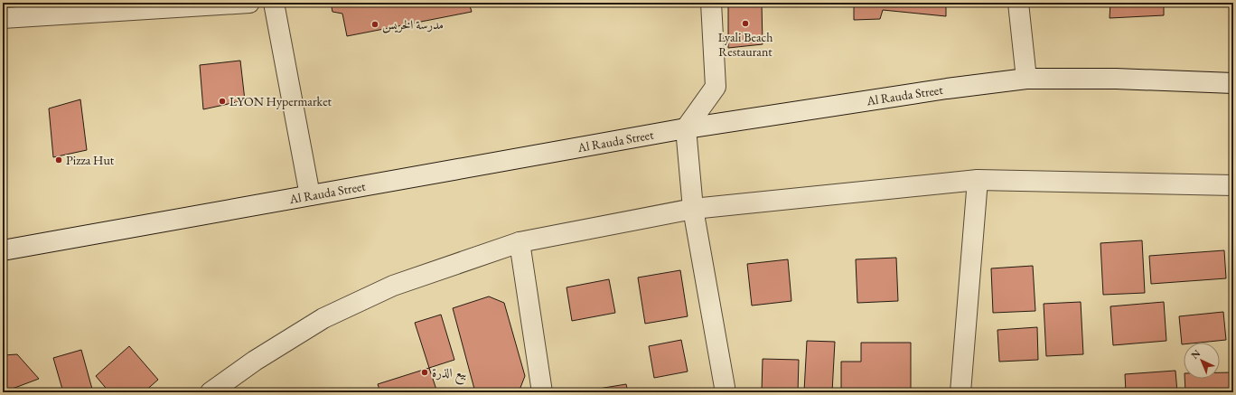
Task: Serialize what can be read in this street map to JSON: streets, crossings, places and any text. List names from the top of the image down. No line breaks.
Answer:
{"streets":{"street":["Al Rauda Street"]},"places":["Lyali Beach Restaurant","مدرسة الخريس","LYON Hypermarket","Pizza Hut","بيع الذرة"],"north":"top left"}
